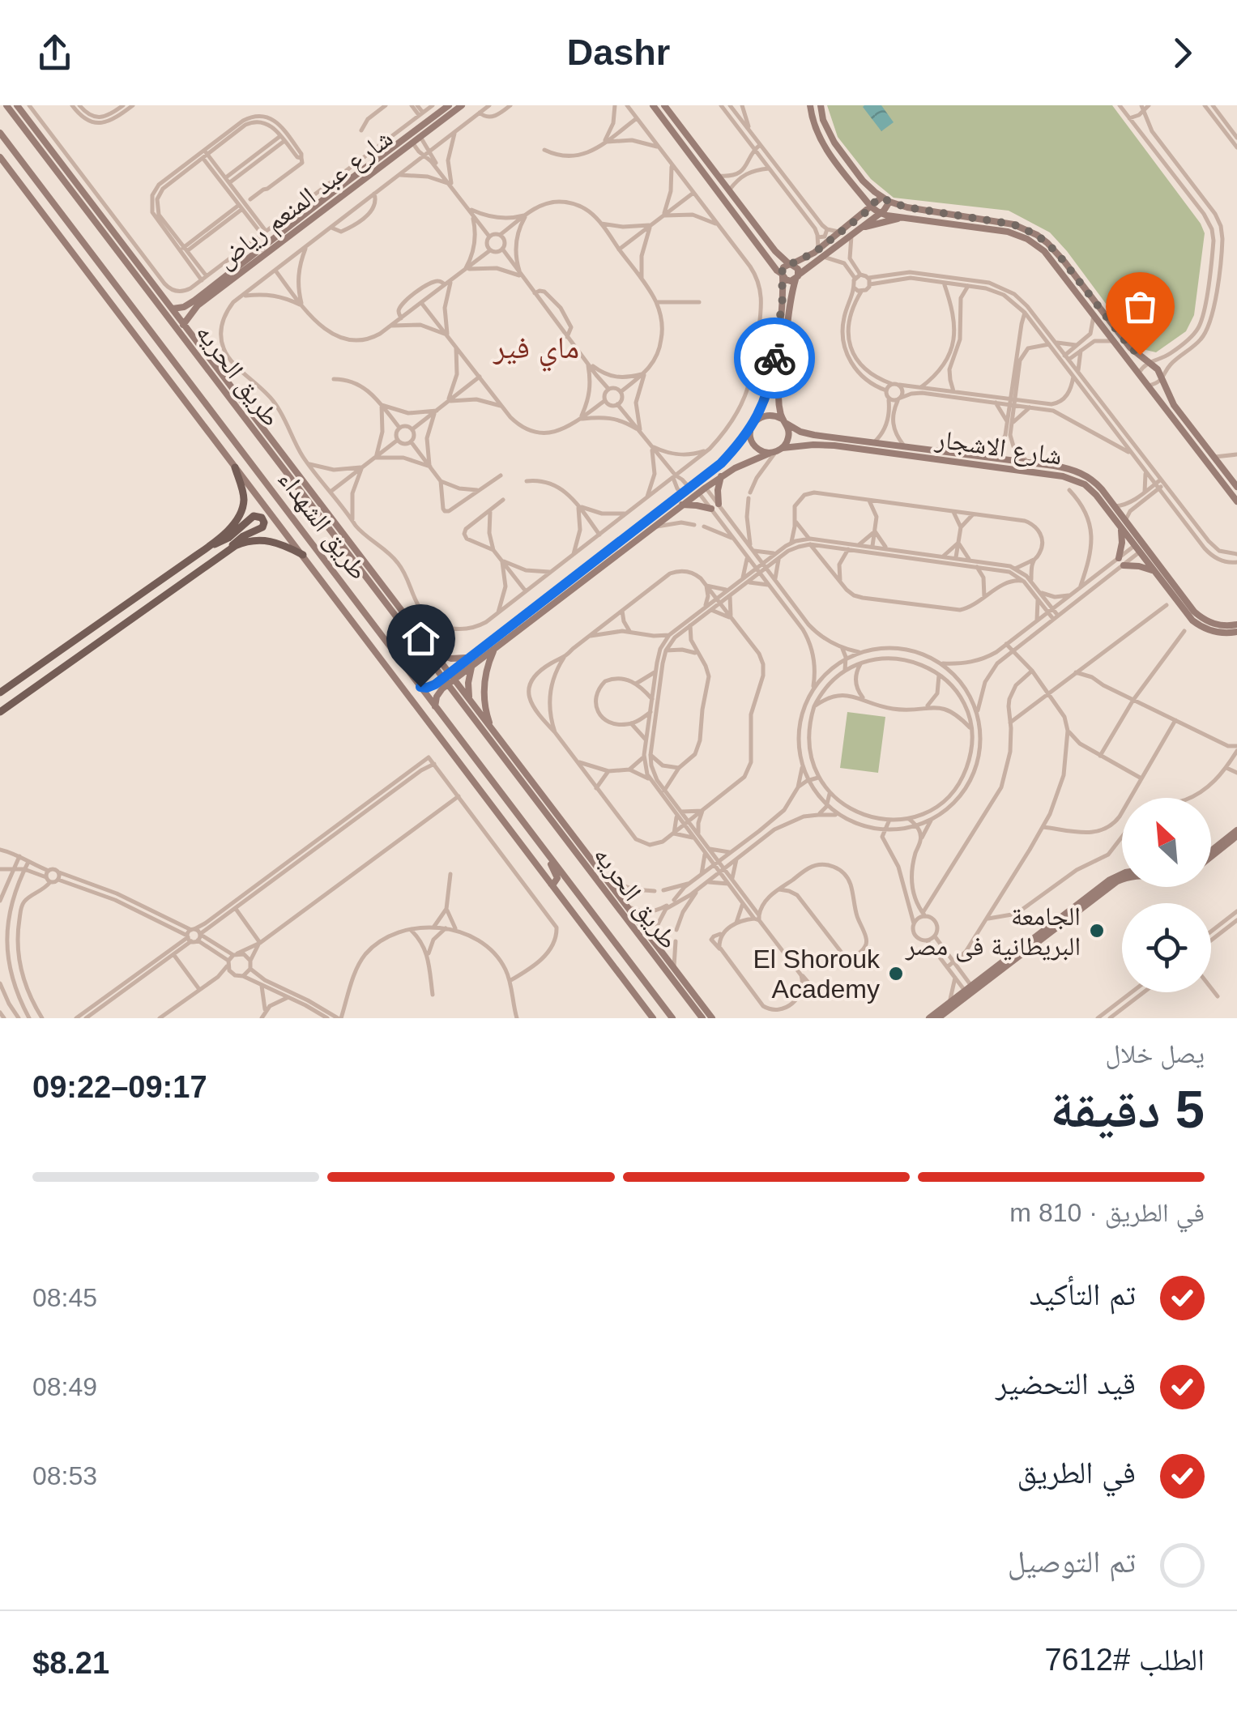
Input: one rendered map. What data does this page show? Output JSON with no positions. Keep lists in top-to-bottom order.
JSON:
{
  "streets": {
    "street": [
      "شارع عبد المنعم رياض",
      "طريق الحريه",
      "شارع الاشجار",
      "طريق الشهداء"
    ]
  },
  "crossings": [
    ["شارع عبد المنعم رياض", "طريق الحريه"]
  ],
  "districts": ["ماي فير"],
  "places": ["الجامعة البريطانية فى مصر", "El Shorouk Academy"],
  "north": "top left",
  "page": {
    "header": "Dashr",
    "heading": ["5 دقيقة", "يصل خلال", "09:17–09:22"],
    "panel": ["الطلب #7612", "$8.21"],
    "bar": "في الطريق · 810 m",
    "list": [
      ["تم التأكيد", "08:45"],
      ["قيد التحضير", "08:49"],
      ["في الطريق", "08:53"],
      "تم التوصيل"
    ]
  }
}
